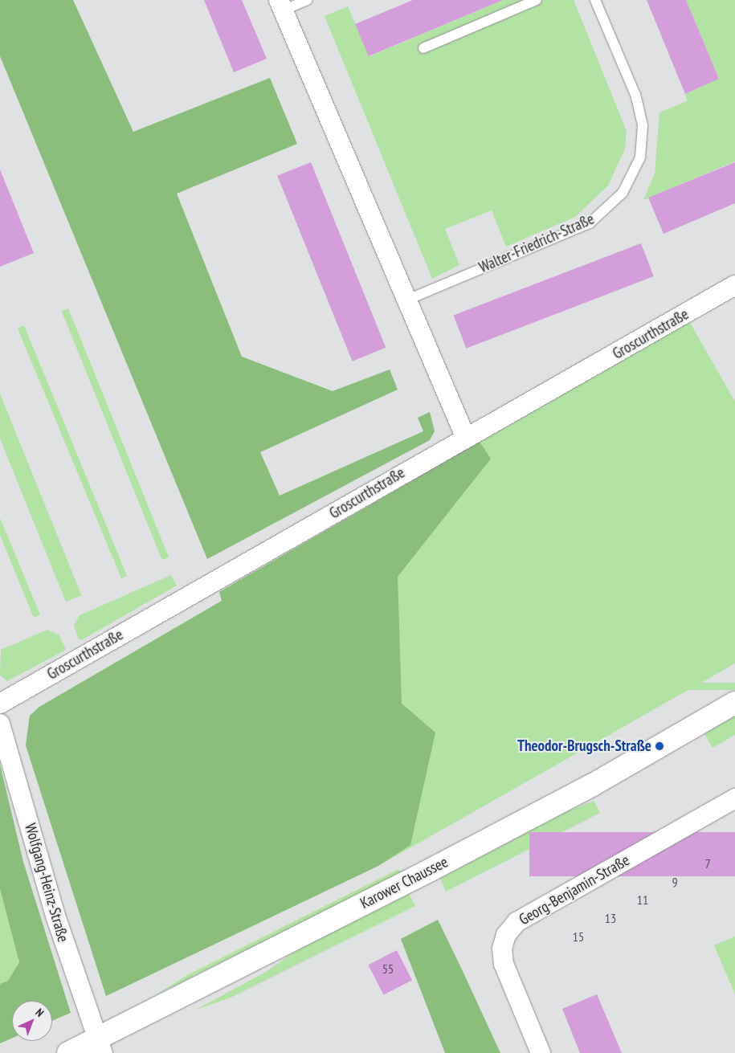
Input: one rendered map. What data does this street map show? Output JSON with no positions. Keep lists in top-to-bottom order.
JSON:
{
  "streets": {
    "main road": ["Karower Chaussee"],
    "street": ["Groscurthstraße", "Wolfgang-Heinz-Straße", "Georg-Benjamin-Straße"],
    "lane": ["Walter-Friedrich-Straße"]
  },
  "crossings": [
    ["Wolfgang-Heinz-Straße", "Karower Chaussee"]
  ],
  "places": ["Theodor-Brugsch-Straße"],
  "house_numbers": [
    "7",
    "9",
    "11",
    "13",
    "15",
    "55"
  ],
  "north": "top right"
}
